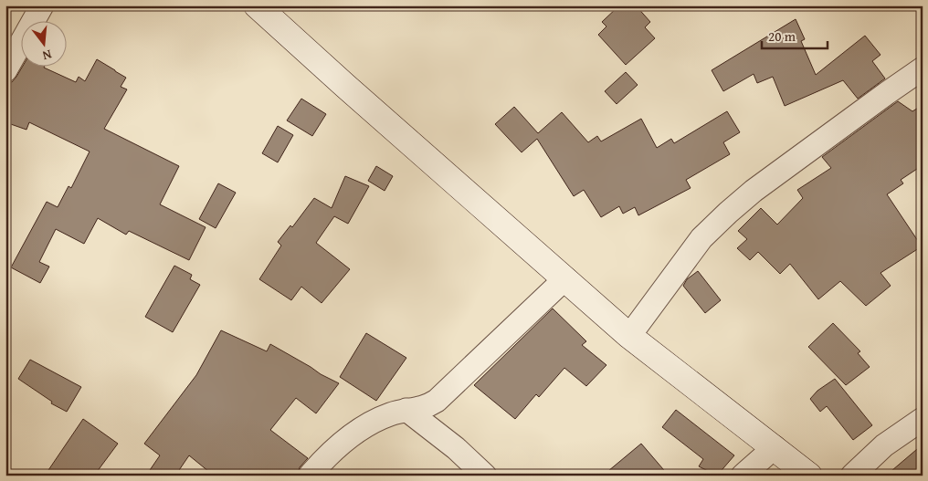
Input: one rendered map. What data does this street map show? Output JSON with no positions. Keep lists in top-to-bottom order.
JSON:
{
  "scale_bar": "20 m",
  "north": "bottom"
}
